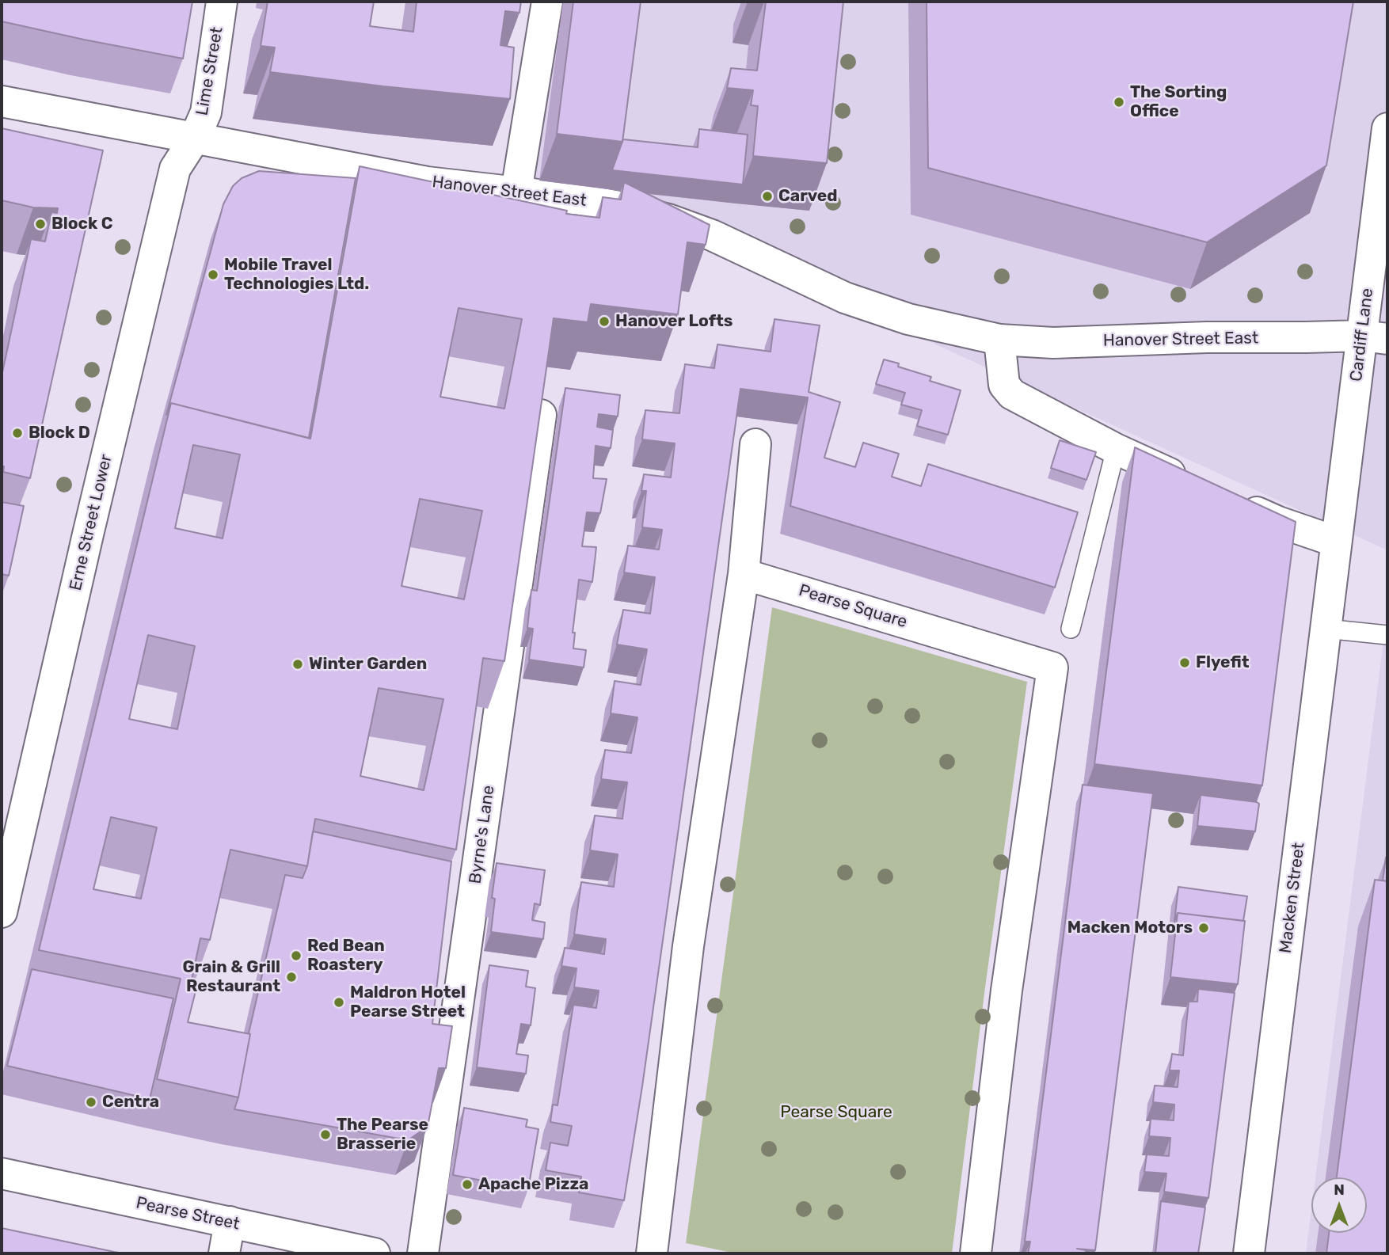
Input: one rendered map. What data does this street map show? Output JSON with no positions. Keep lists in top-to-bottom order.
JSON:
{
  "streets": {
    "street": [
      "Lime Street",
      "Hanover Street East",
      "Cardiff Lane",
      "Erne Street Lower",
      "Pearse Square",
      "Byrne's Lane",
      "Macken Street",
      "Pearse Street"
    ]
  },
  "crossings": [
    ["Lime Street", "Hanover Street East"],
    ["Lime Street", "Erne Street Lower"],
    ["Hanover Street East", "Cardiff Lane"],
    ["Hanover Street East", "Erne Street Lower"],
    ["Cardiff Lane", "Macken Street"]
  ],
  "parks": ["Pearse Square"],
  "places": [
    "The Sorting Office",
    "Carved",
    "Block C",
    "Mobile Travel Technologies Ltd.",
    "Hanover Lofts",
    "Block D",
    "Flyefit",
    "Winter Garden",
    "Macken Motors",
    "Red Bean Roastery",
    "Grain & Grill Restaurant",
    "Maldron Hotel Pearse Street",
    "Centra",
    "The Pearse Brasserie",
    "Apache Pizza"
  ],
  "north": "top"
}
